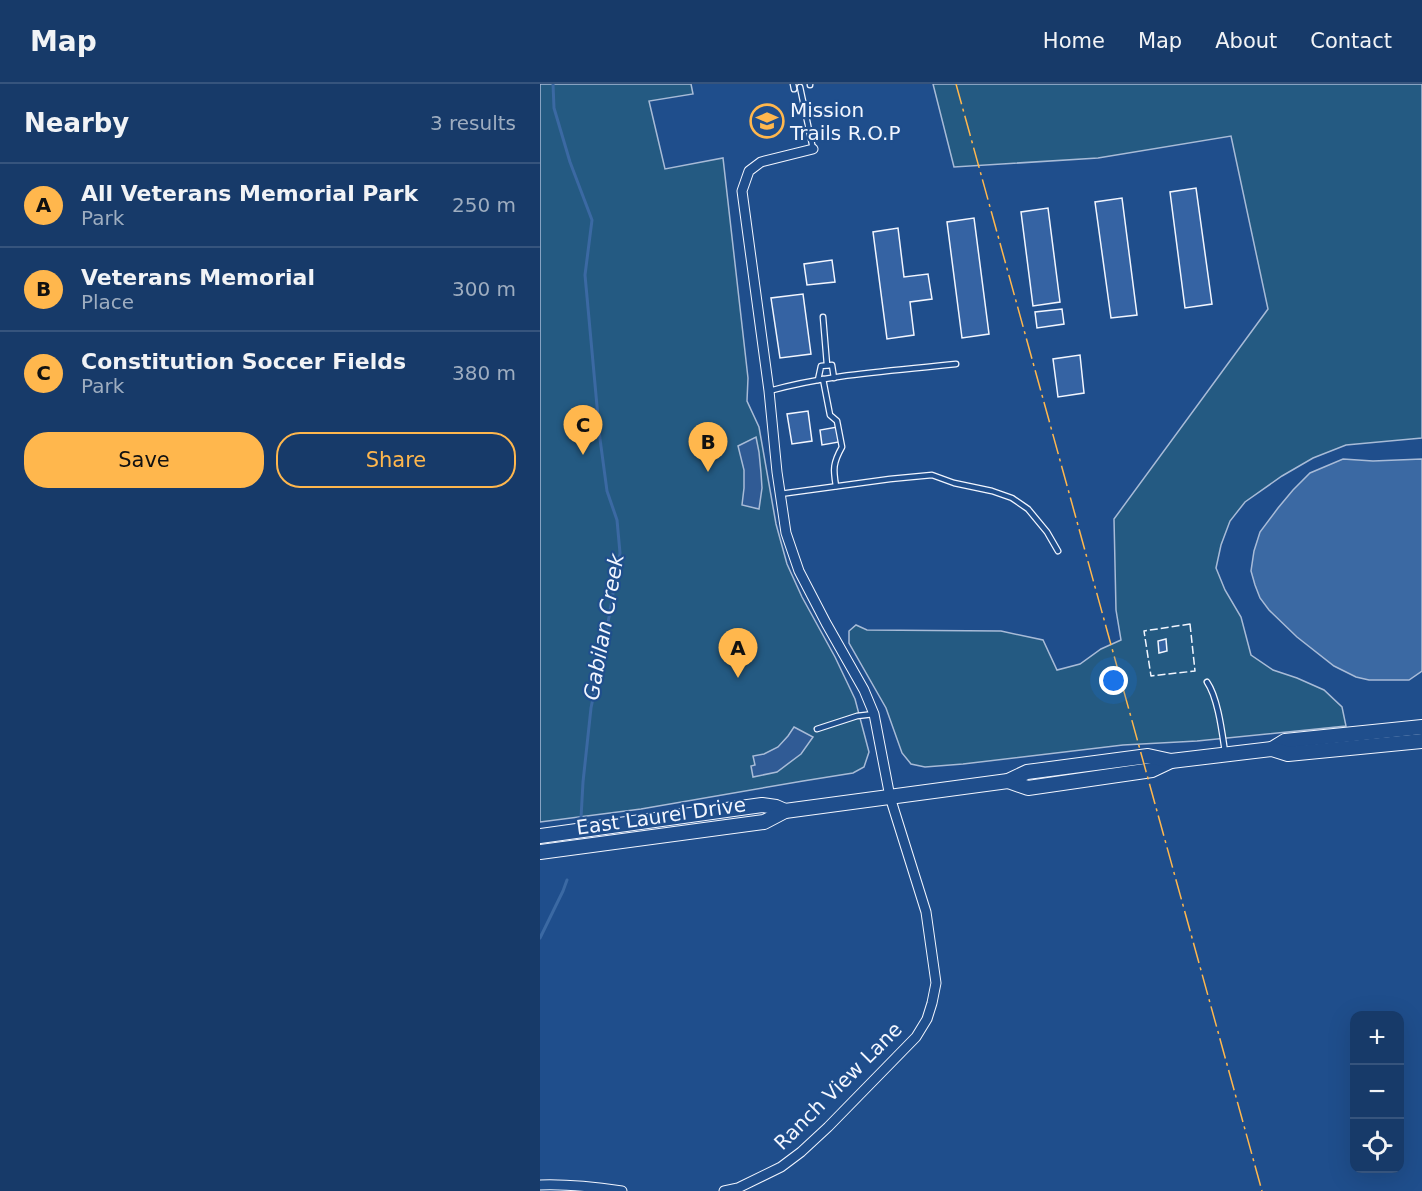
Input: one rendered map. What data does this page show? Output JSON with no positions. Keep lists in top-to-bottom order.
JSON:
{
  "streets": {
    "main road": ["East Laurel Drive"],
    "street": ["Ranch View Lane"]
  },
  "crossings": [
    ["East Laurel Drive", "Ranch View Lane"]
  ],
  "water": ["Gabilan Creek"],
  "places": {
    "school or university": ["Mission Trails R.O.P"]
  },
  "page": {
    "header": "Map",
    "nav": [
      "Home",
      "Map",
      "About",
      "Contact"
    ],
    "heading": ["Nearby", "3 results"],
    "list": [
      {
        "mark": "A",
        "name": "All Veterans Memorial Park",
        "note": "Park",
        "value": "250 m"
      },
      {
        "mark": "B",
        "name": "Veterans Memorial",
        "note": "Place",
        "value": "300 m"
      },
      {
        "mark": "C",
        "name": "Constitution Soccer Fields",
        "note": "Park",
        "value": "380 m"
      }
    ],
    "pins": ["C", "B", "A"],
    "buttons": ["Save", "Share"],
    "map_buttons": ["+", "−"]
  }
}
